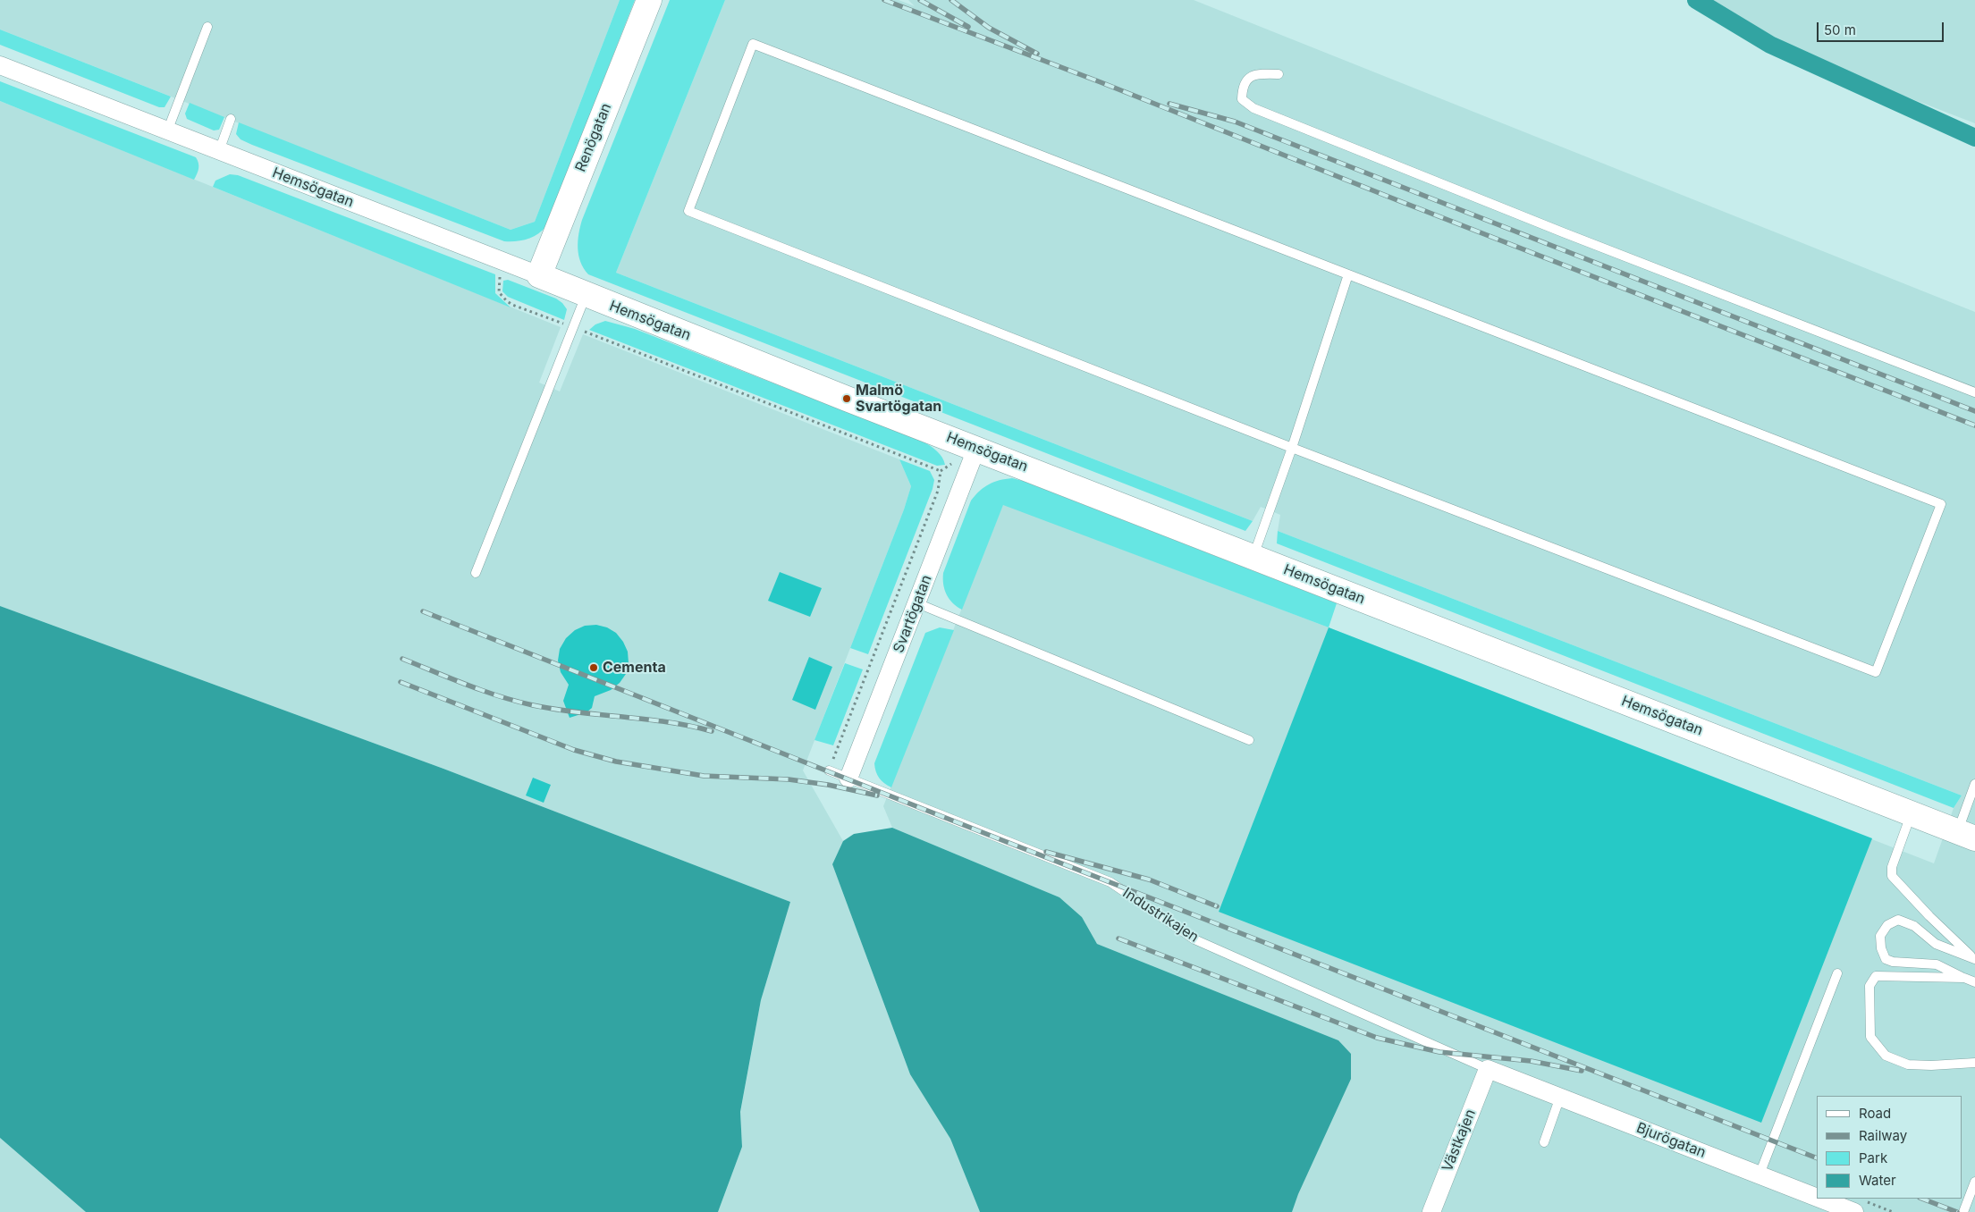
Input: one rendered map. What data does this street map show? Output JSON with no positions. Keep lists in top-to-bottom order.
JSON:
{
  "streets": {
    "street": [
      "Renögatan",
      "Hemsögatan",
      "Svartögatan",
      "Västkajen",
      "Bjurögatan"
    ],
    "lane": ["Industrikajen"]
  },
  "crossings": [
    ["Renögatan", "Hemsögatan"],
    ["Hemsögatan", "Svartögatan"],
    ["Svartögatan", "Industrikajen"],
    ["Industrikajen", "Västkajen"],
    ["Industrikajen", "Bjurögatan"],
    ["Västkajen", "Bjurögatan"]
  ],
  "places": ["Malmö Svartögatan", "Cementa"],
  "legend": [
    "Road",
    "Railway",
    "Park",
    "Water"
  ],
  "scale_bar": "50 m"
}
